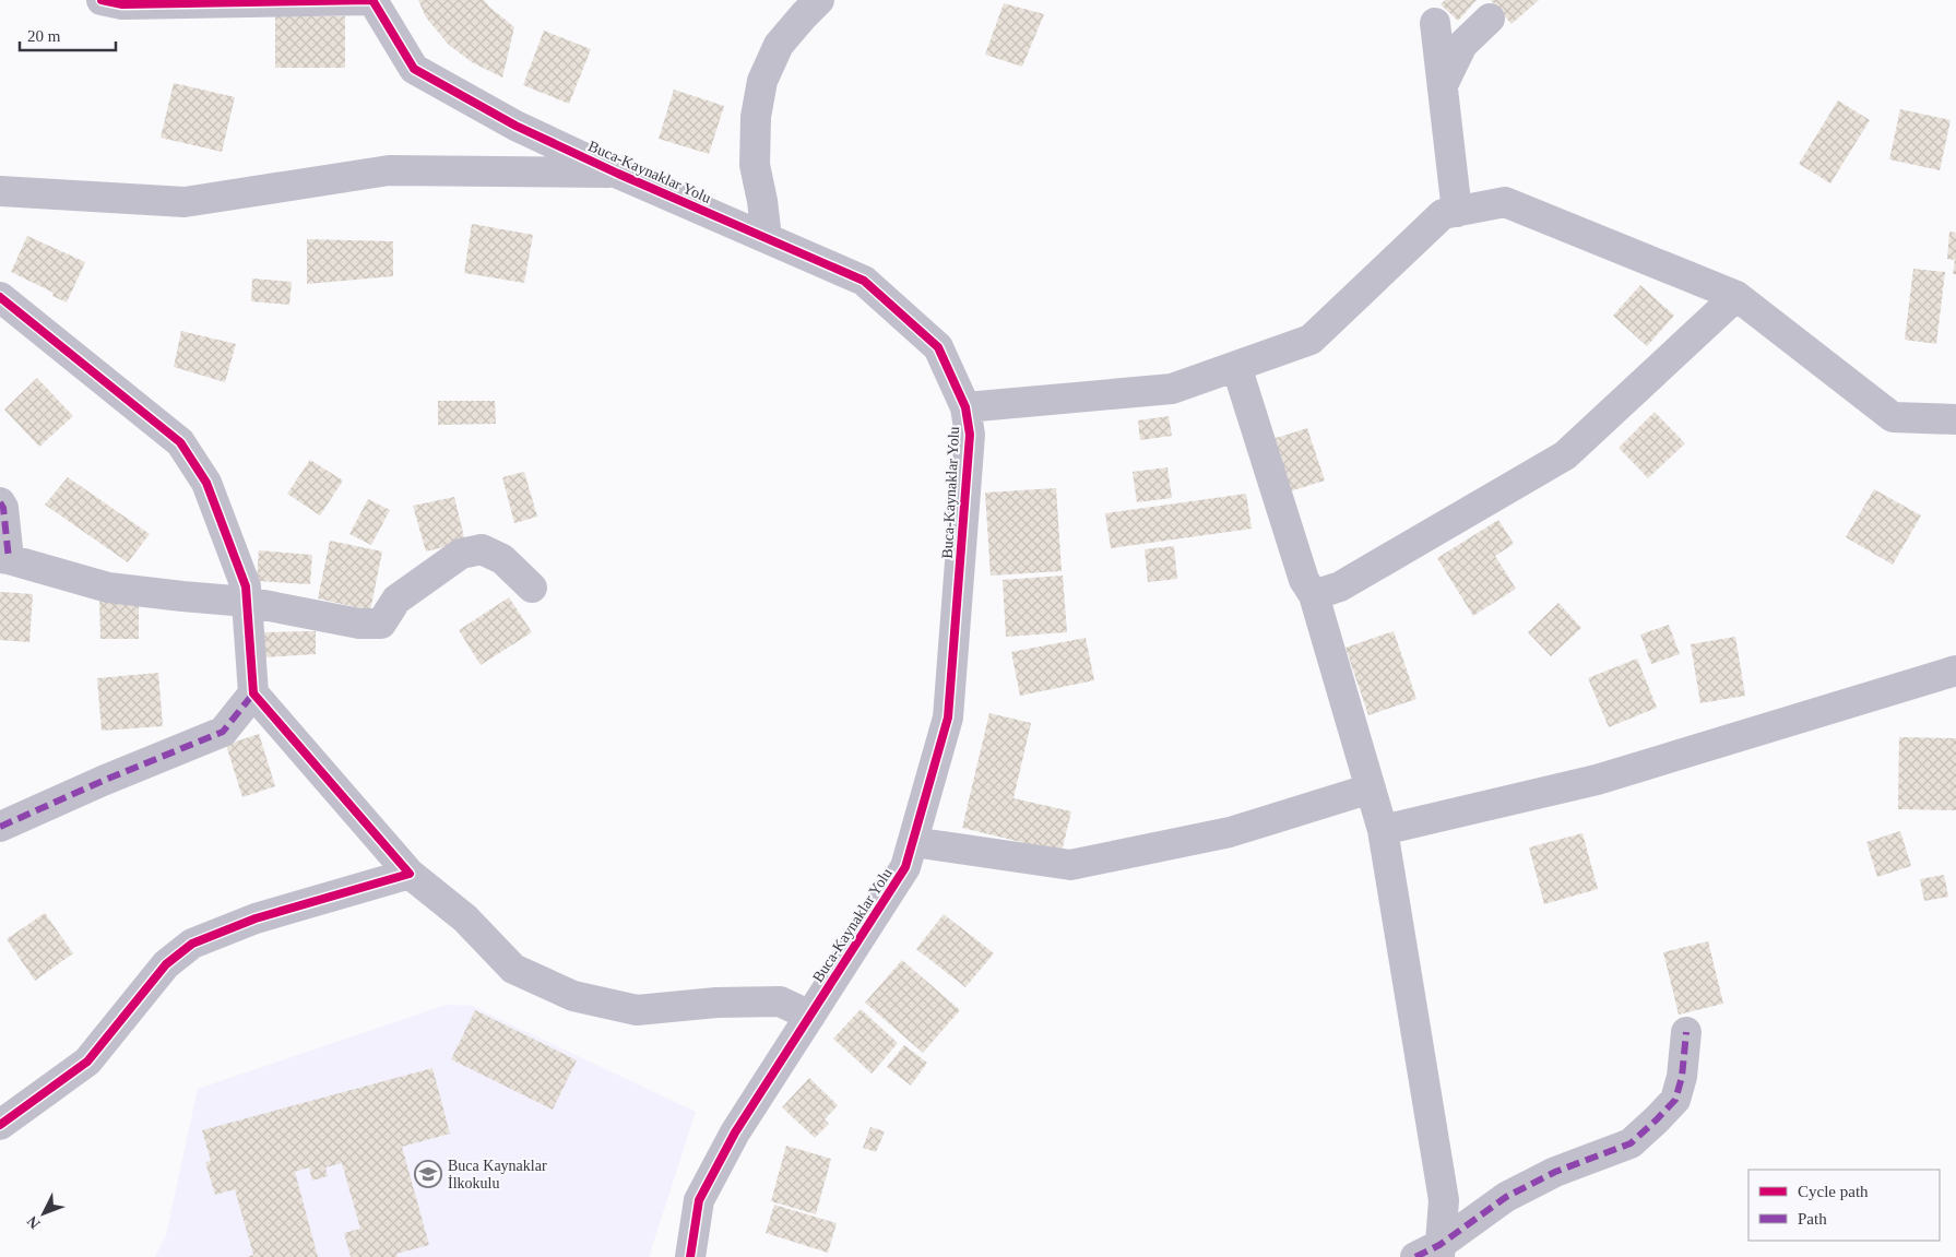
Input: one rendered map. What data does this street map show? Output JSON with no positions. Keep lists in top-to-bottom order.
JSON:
{
  "streets": {
    "street": ["Buca-Kaynaklar Yolu"]
  },
  "places": {
    "school or university": ["Buca Kaynaklar İlkokulu"]
  },
  "legend": ["Cycle path", "Path"],
  "scale_bar": "20 m",
  "north": "bottom left"
}
